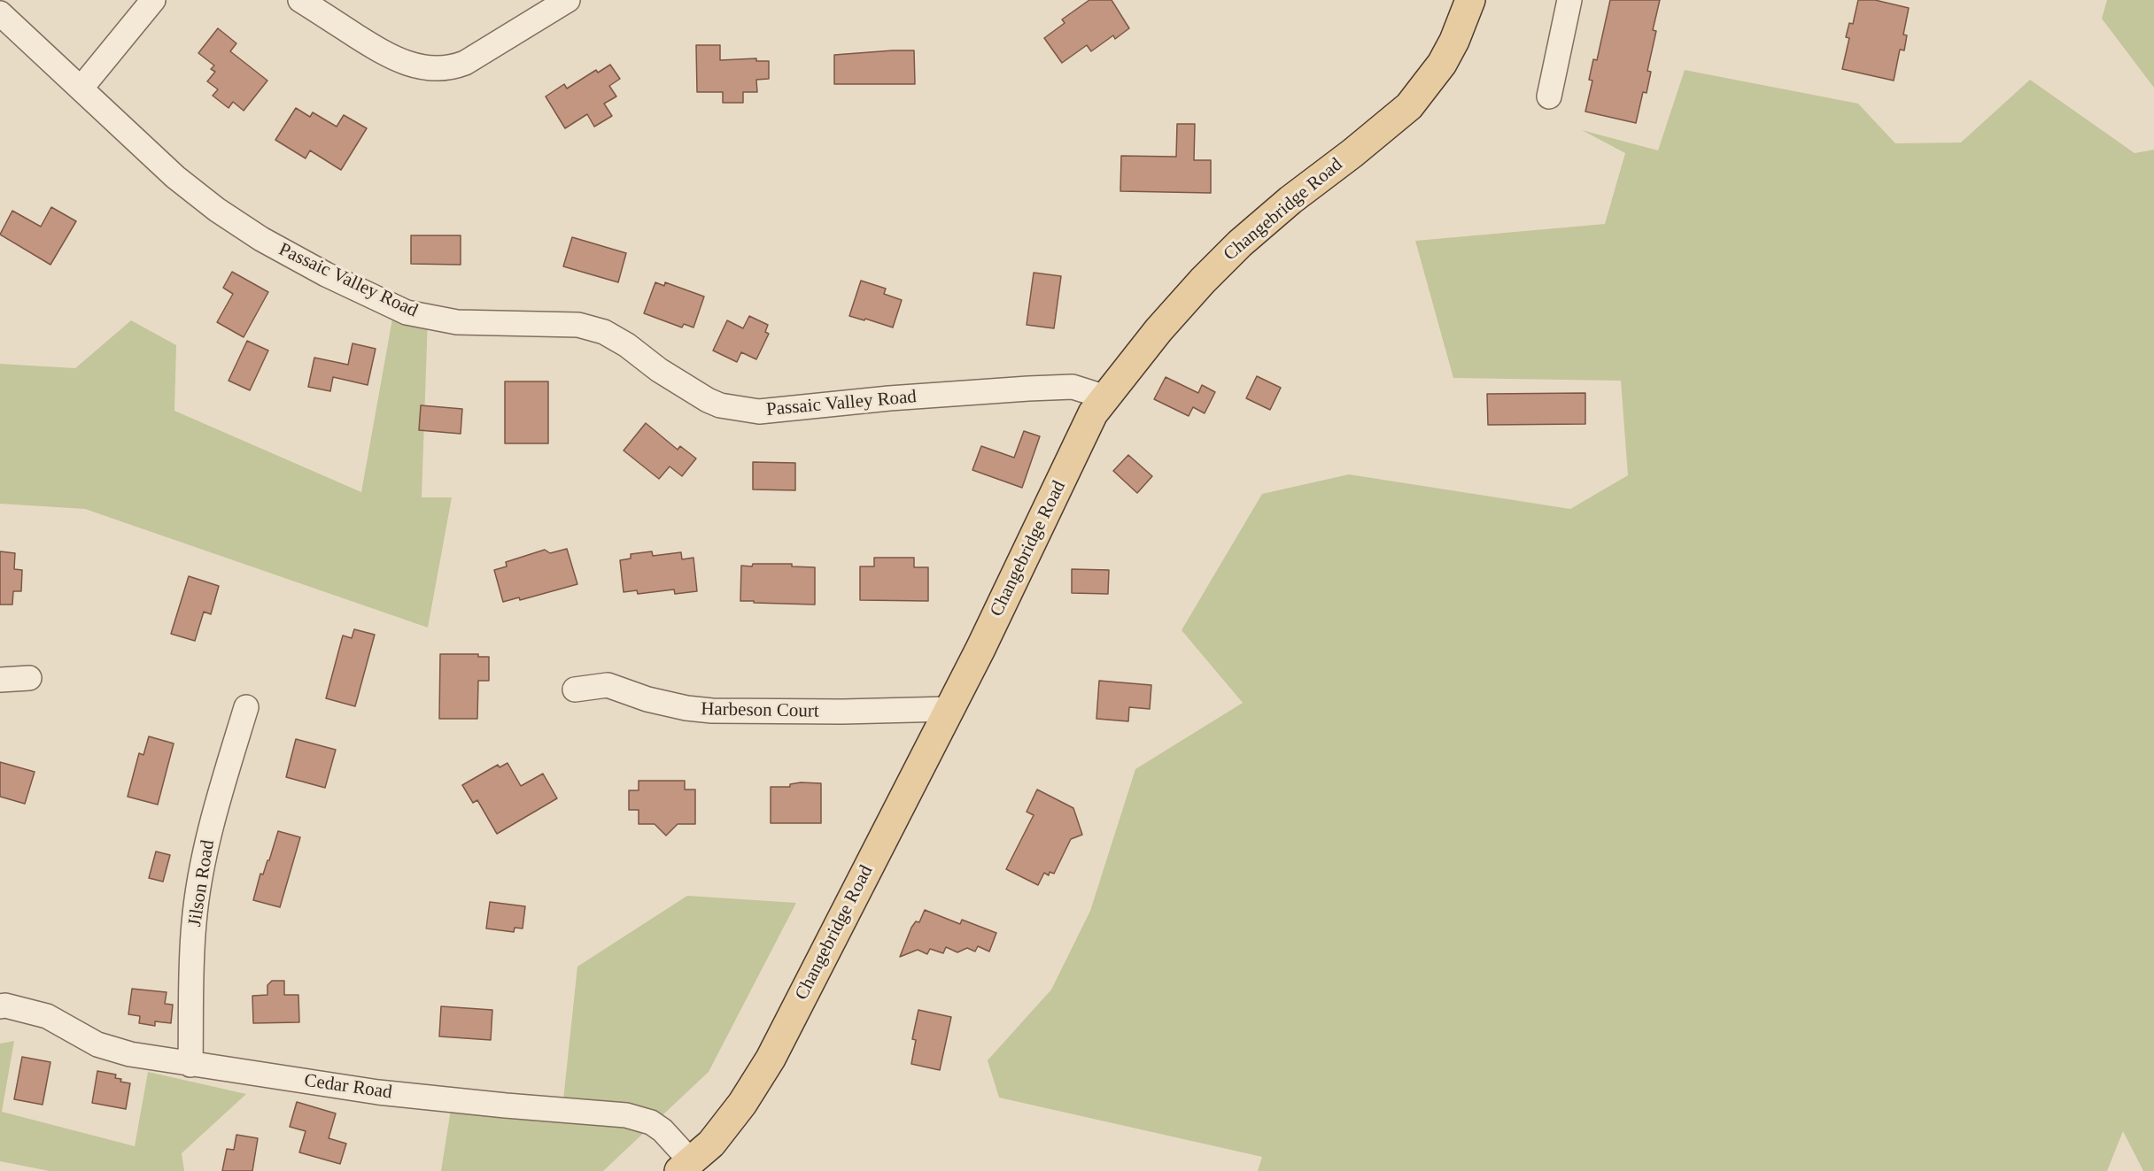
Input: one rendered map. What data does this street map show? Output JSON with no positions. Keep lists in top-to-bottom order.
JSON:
{
  "streets": {
    "main road": ["Changebridge Road"],
    "street": [
      "Passaic Valley Road",
      "Harbeson Court",
      "Jilson Road",
      "Cedar Road"
    ]
  },
  "crossings": [
    ["Changebridge Road", "Passaic Valley Road"],
    ["Changebridge Road", "Harbeson Court"],
    ["Changebridge Road", "Cedar Road"],
    ["Jilson Road", "Cedar Road"]
  ]
}
